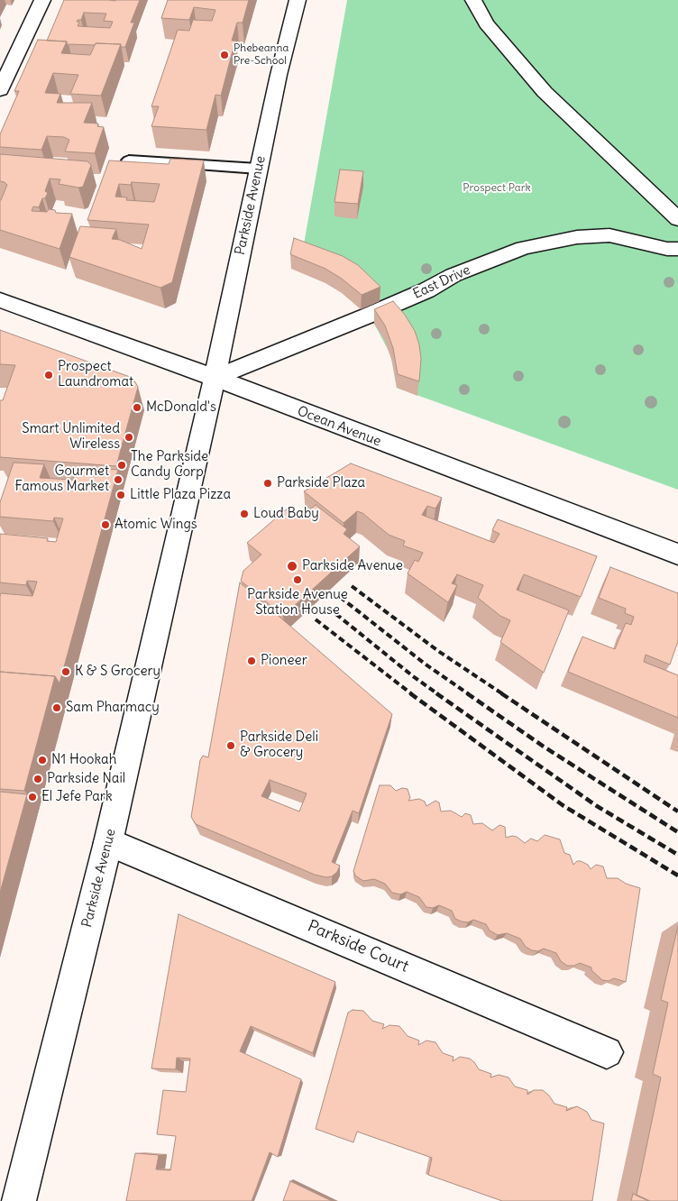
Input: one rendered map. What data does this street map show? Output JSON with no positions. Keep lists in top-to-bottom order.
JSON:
{
  "streets": {
    "main road": [
      "Parkside Avenue",
      "East Drive",
      "Ocean Avenue",
      "Parkside Court"
    ]
  },
  "crossings": [
    ["Parkside Avenue", "East Drive"],
    ["Parkside Avenue", "Ocean Avenue"],
    ["Parkside Avenue", "Parkside Court"],
    ["East Drive", "Ocean Avenue"]
  ],
  "parks": ["Prospect Park"],
  "places": [
    "Phebeanna Pre-School",
    "Prospect Laundromat",
    "McDonald's",
    "Smart Unlimited Wireless",
    "The Parkside Candy Corp",
    "Gourmet Famous Market",
    "Parkside Plaza",
    "Little Plaza Pizza",
    "Loud Baby",
    "Atomic Wings",
    "Parkside Avenue",
    "Parkside Avenue Station House",
    "Pioneer",
    "K & S Grocery",
    "Sam Pharmacy",
    "Parkside Deli & Grocery",
    "N1 Hookah",
    "Parkside Nail",
    "El Jefe Park"
  ]
}
